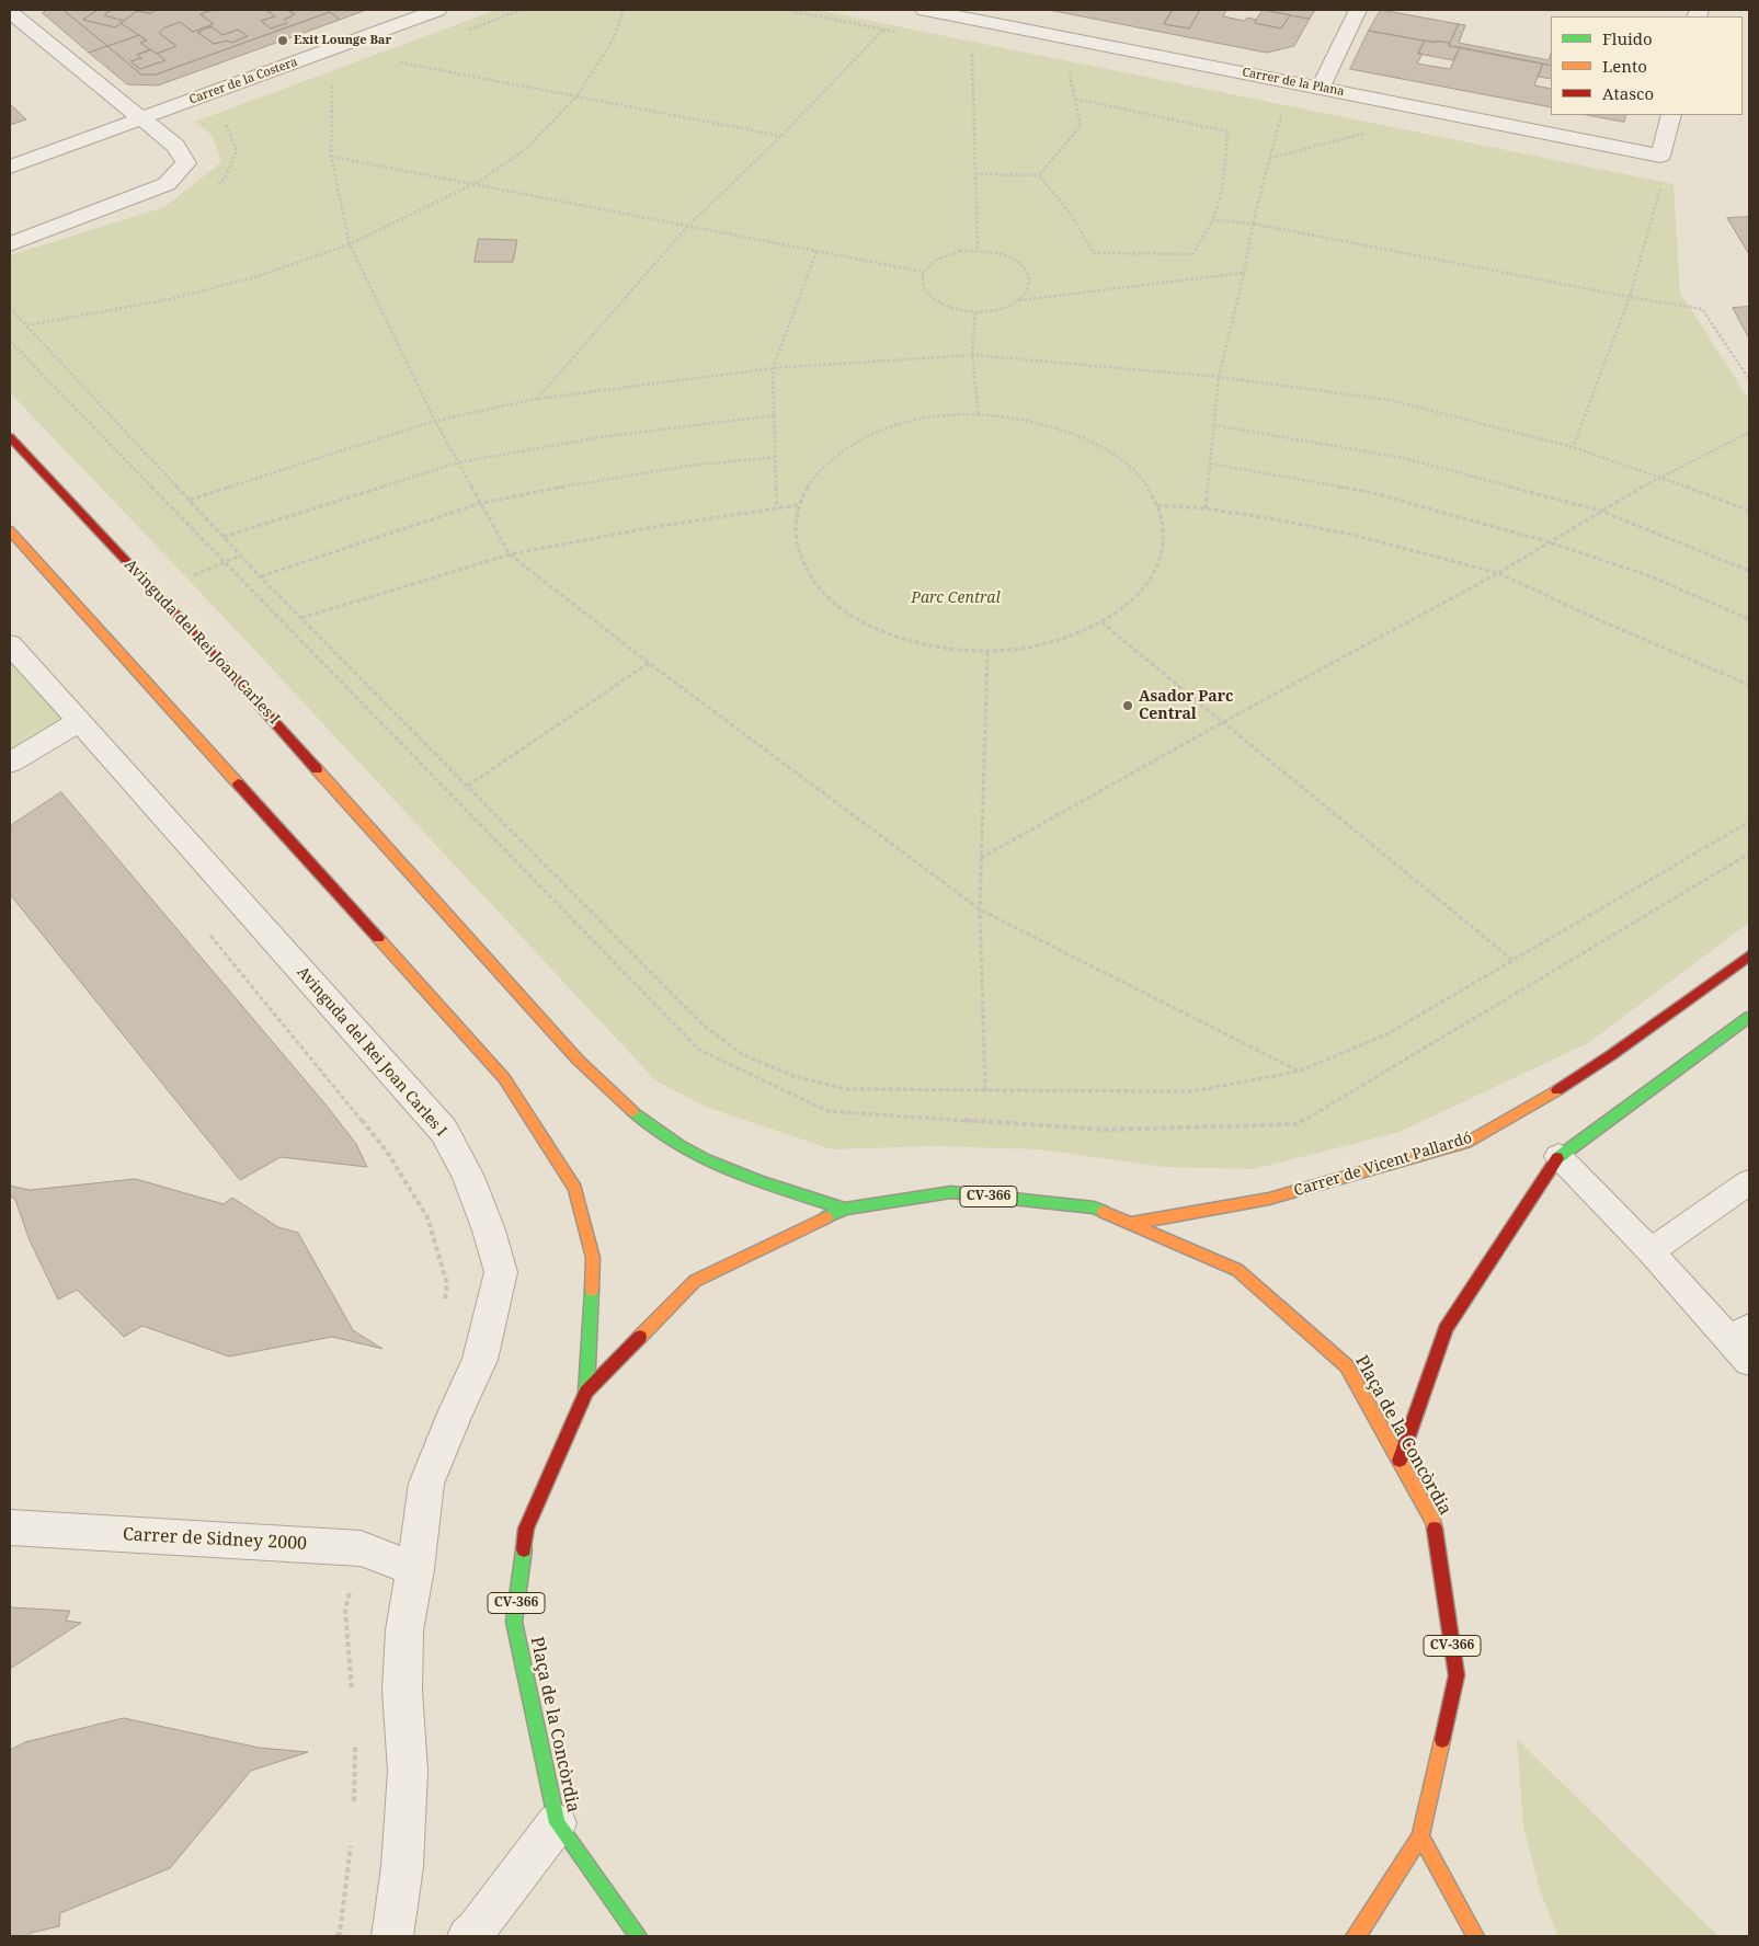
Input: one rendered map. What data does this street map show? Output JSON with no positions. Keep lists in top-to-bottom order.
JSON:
{
  "streets": {
    "street": [
      "Carrer de la Costera",
      "Carrer de la Plana",
      "Avinguda del Rei Joan Carles I",
      "Carrer de Vicent Pallardó",
      "CV-366",
      "Plaça de la Concòrdia",
      "Carrer de Sidney 2000"
    ]
  },
  "crossings": [
    ["Avinguda del Rei Joan Carles I", "Plaça de la Concòrdia"],
    ["Avinguda del Rei Joan Carles I", "Carrer de Sidney 2000"],
    ["Carrer de Vicent Pallardó", "Plaça de la Concòrdia"]
  ],
  "parks": ["Parc Central"],
  "places": ["Exit Lounge Bar", "Asador Parc Central"],
  "legend": ["Fluido", "Lento", "Atasco"]
}
